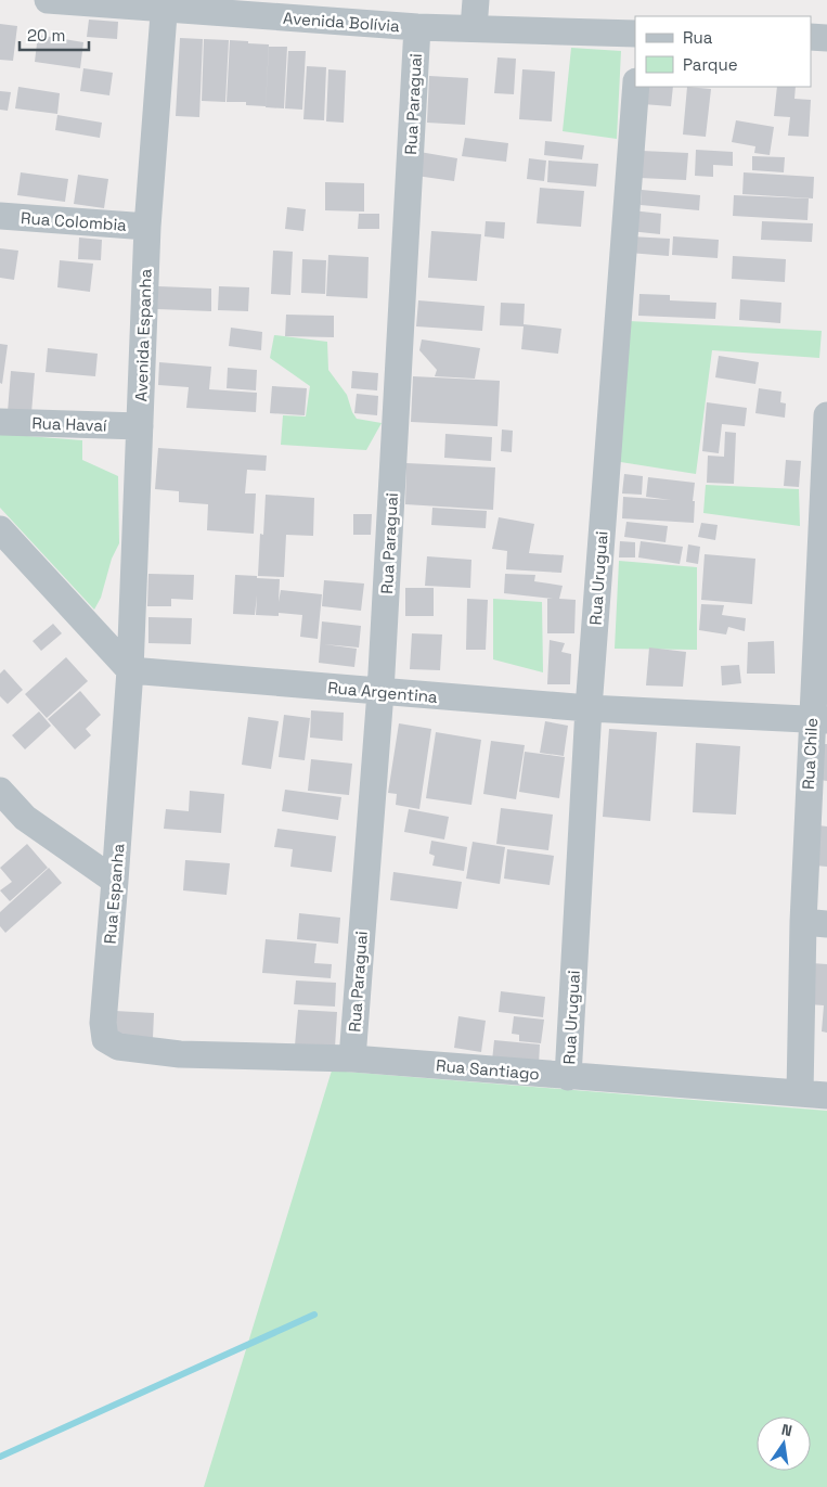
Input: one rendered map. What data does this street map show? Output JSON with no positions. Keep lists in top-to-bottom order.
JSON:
{
  "streets": {
    "street": [
      "Avenida Bolívia",
      "Rua Paraguai",
      "Rua Colombia",
      "Avenida Espanha",
      "Rua Havaí",
      "Rua Uruguai",
      "Rua Argentina",
      "Rua Chile",
      "Rua Espanha",
      "Rua Santiago"
    ]
  },
  "crossings": [
    ["Avenida Bolívia", "Rua Paraguai"],
    ["Avenida Bolívia", "Avenida Espanha"],
    ["Rua Paraguai", "Rua Argentina"],
    ["Rua Paraguai", "Rua Santiago"],
    ["Rua Colombia", "Avenida Espanha"],
    ["Avenida Espanha", "Rua Havaí"],
    ["Avenida Espanha", "Rua Argentina"],
    ["Avenida Espanha", "Rua Espanha"],
    ["Rua Uruguai", "Rua Argentina"],
    ["Rua Uruguai", "Rua Santiago"],
    ["Rua Argentina", "Rua Chile"],
    ["Rua Argentina", "Rua Espanha"],
    ["Rua Chile", "Rua Santiago"],
    ["Rua Espanha", "Rua Santiago"]
  ],
  "legend": ["Rua", "Parque"],
  "scale_bar": "20 m",
  "north": "top"
}
